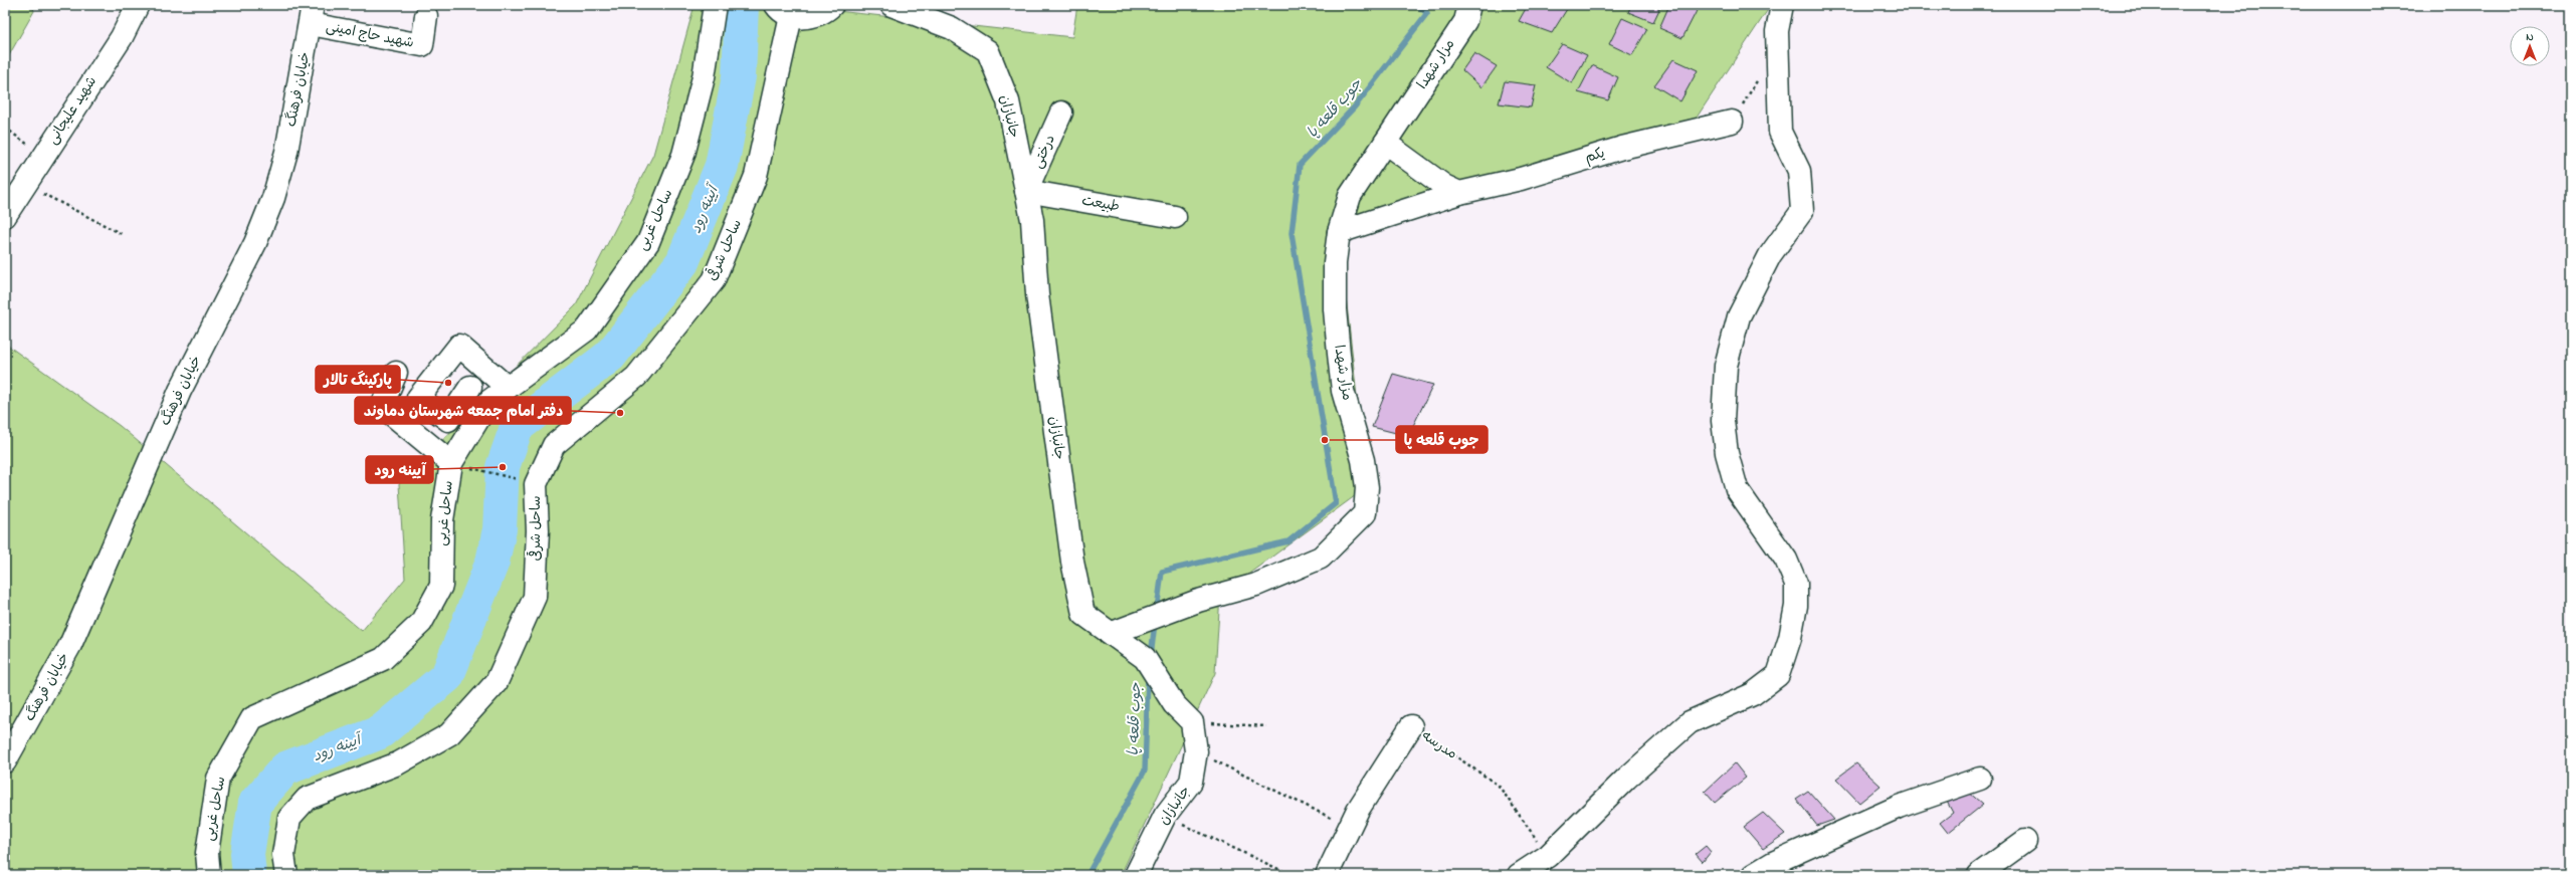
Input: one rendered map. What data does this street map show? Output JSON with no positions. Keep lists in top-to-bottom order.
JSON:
{
  "streets": {
    "street": [
      "شهید حاج امینی",
      "مزار شهدا",
      "خیابان فرهنگ",
      "شهید علیجانی",
      "جانبازان",
      "درختی",
      "یکم",
      "طبیعت",
      "ساحل غربی",
      "ساحل شرقی",
      "مدرسه"
    ]
  },
  "crossings": [
    ["شهید حاج امینی", "خیابان فرهنگ"],
    ["مزار شهدا", "جانبازان"],
    ["مزار شهدا", "یکم"],
    ["جانبازان", "درختی"],
    ["جانبازان", "طبیعت"],
    ["درختی", "طبیعت"]
  ],
  "water": ["جوب قلعه پا", "آیینه رود"],
  "places": [
    "پارکینگ تالار",
    "دفتر امام جمعه شهرستان دماوند",
    "جوب قلعه پا",
    "آیینه رود"
  ],
  "north": "top"
}
